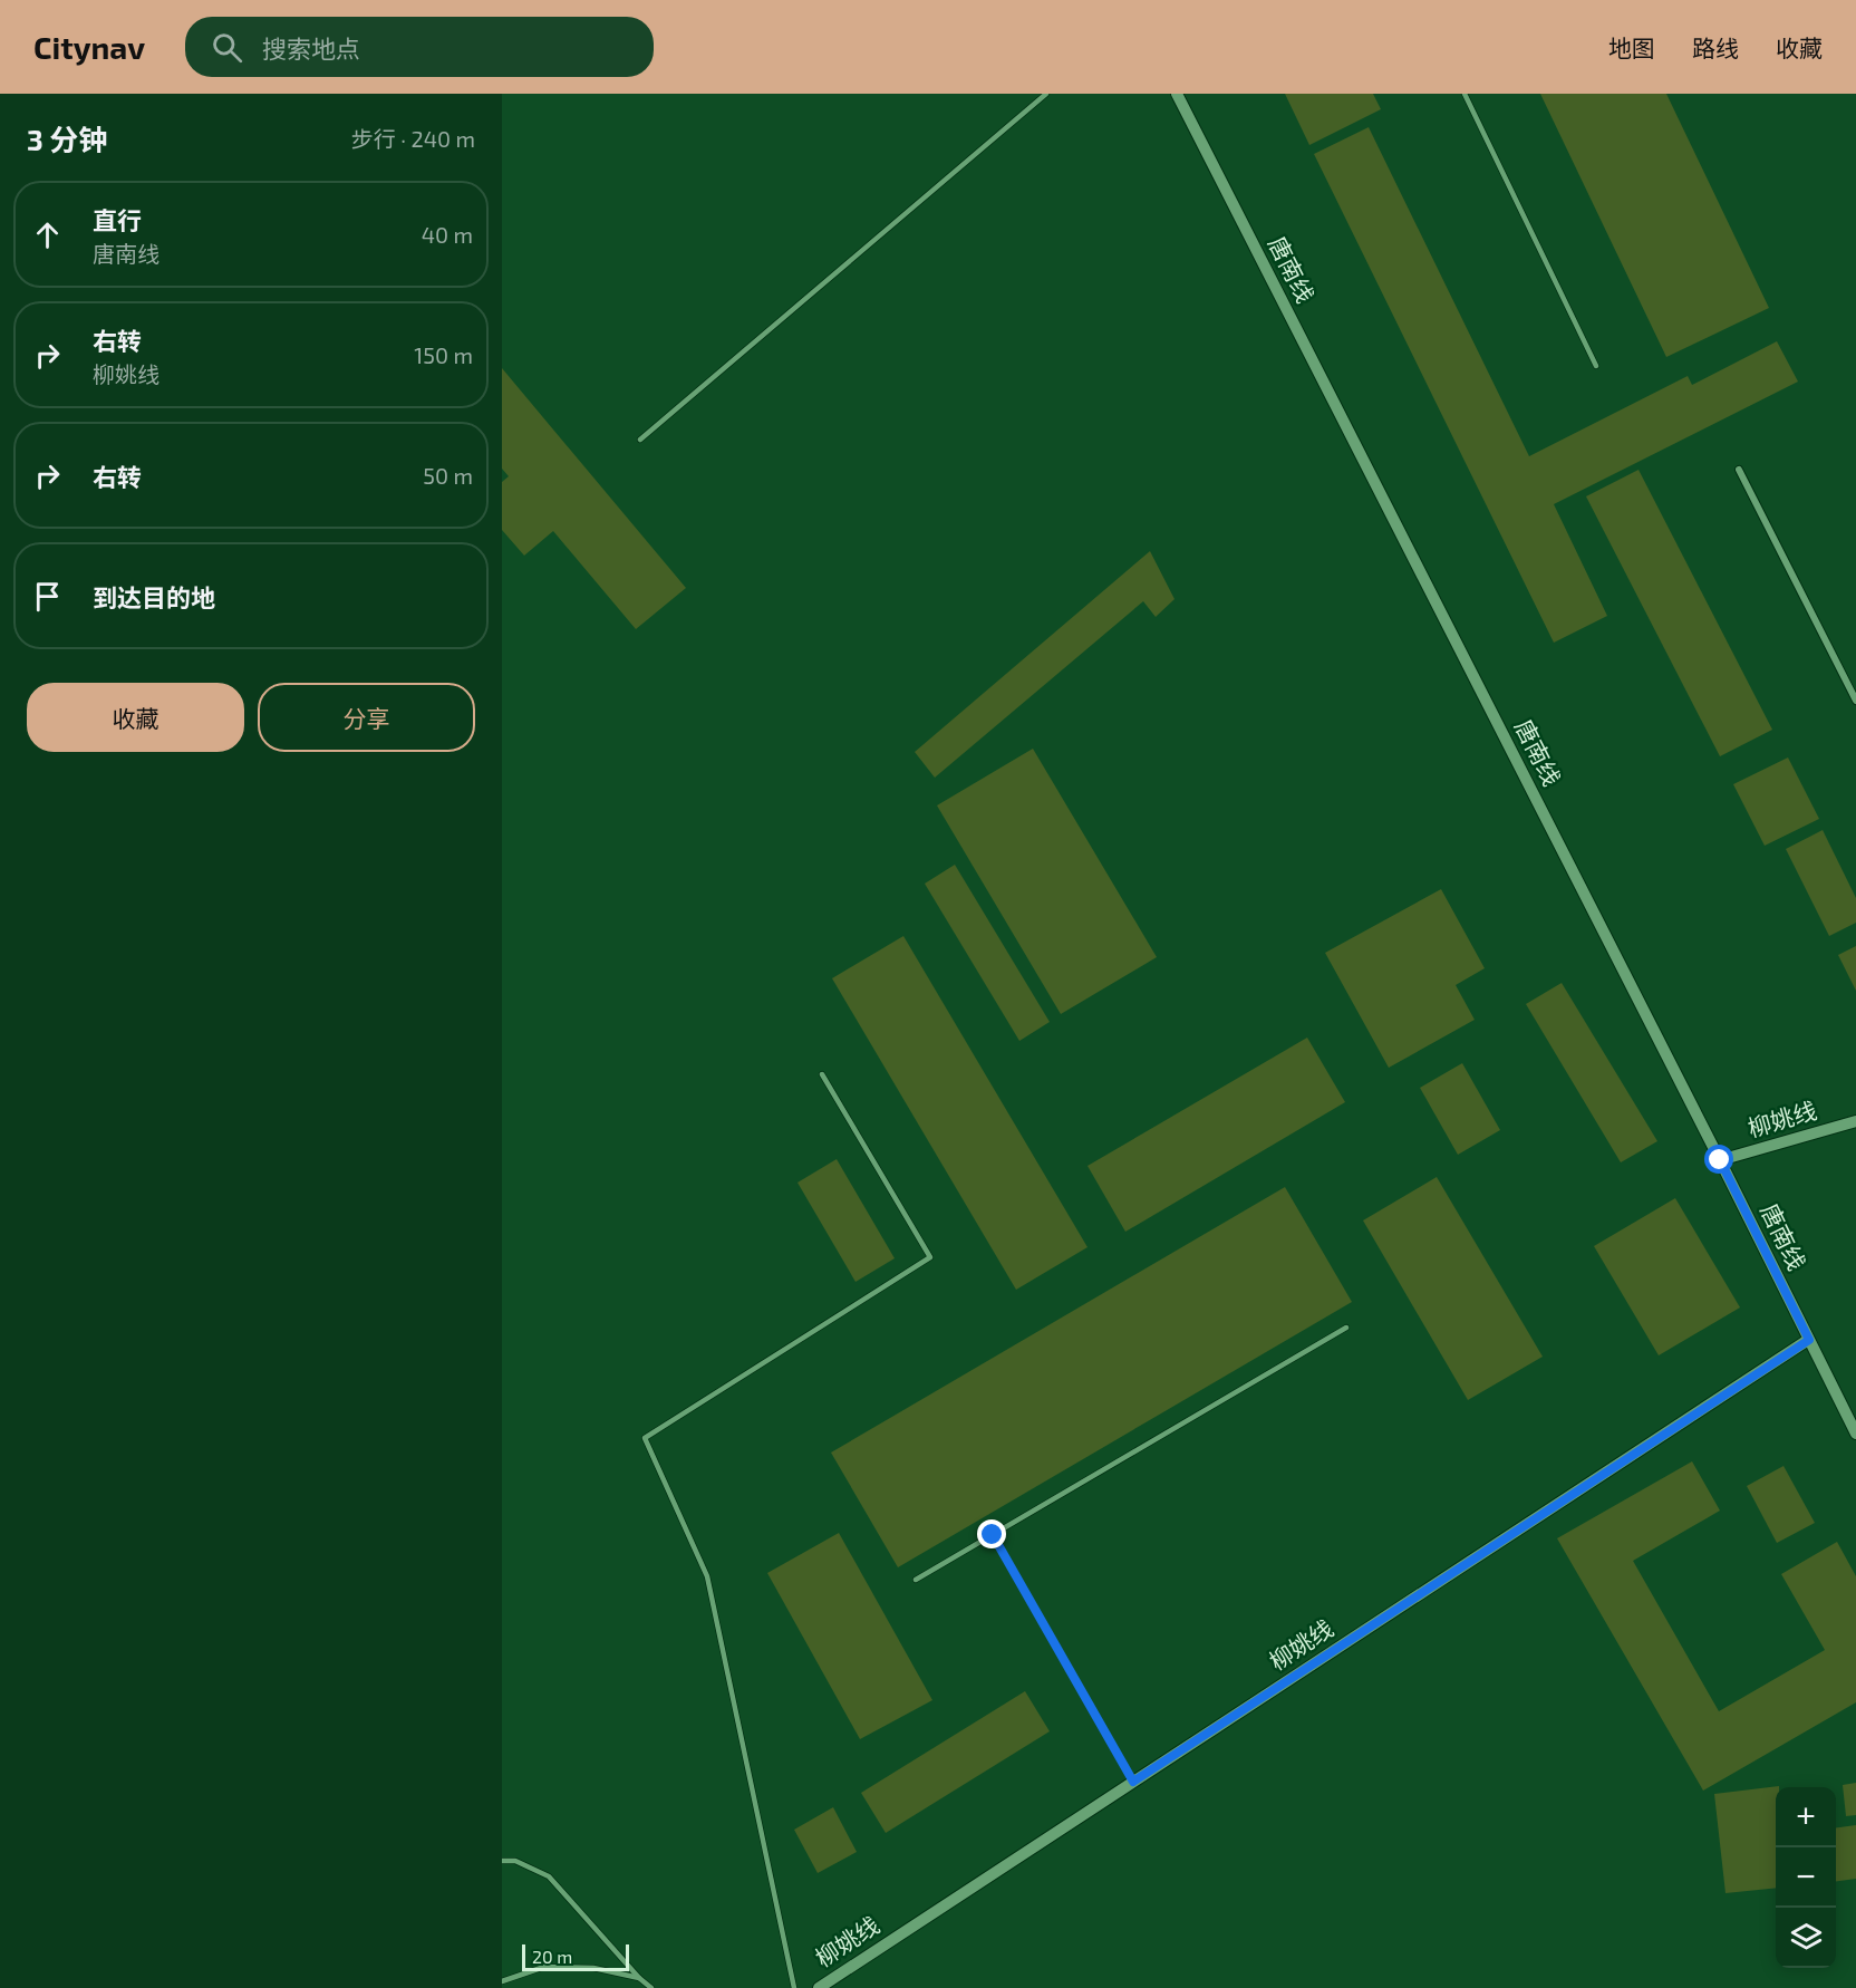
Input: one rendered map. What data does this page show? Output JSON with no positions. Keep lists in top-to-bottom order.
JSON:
{
  "streets": {
    "street": ["唐南线", "柳姚线"]
  },
  "crossings": [
    ["唐南线", "柳姚线"]
  ],
  "scale_bar": "20 m",
  "page": {
    "header": "Citynav",
    "search": "搜索地点",
    "nav": ["地图", "路线", "收藏"],
    "heading": ["3 分钟", "步行 · 240 m"],
    "list": [
      ["直行", "唐南线", "40 m"],
      ["右转", "柳姚线", "150 m"],
      ["右转", "50 m"],
      "到达目的地"
    ],
    "buttons": ["收藏", "分享"],
    "map_buttons": ["+", "−"],
    "scale": "20 m"
  }
}
